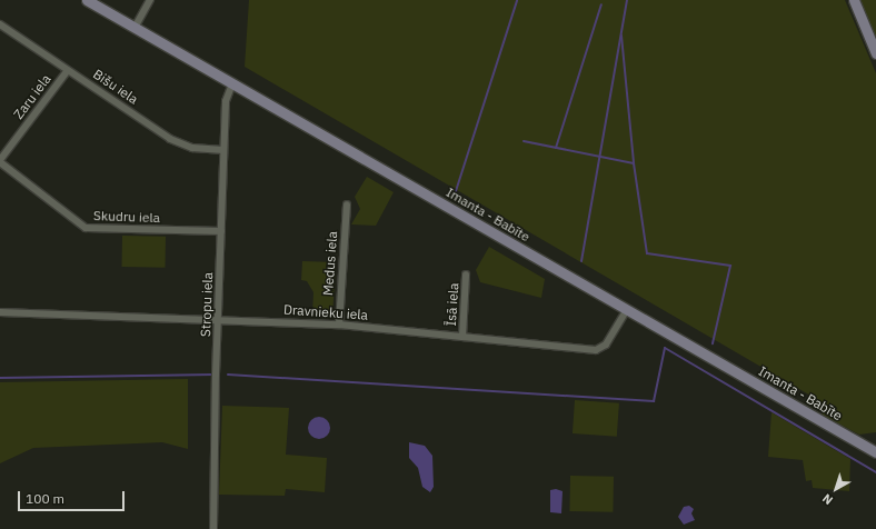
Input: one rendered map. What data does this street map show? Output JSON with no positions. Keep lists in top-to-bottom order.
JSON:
{
  "streets": {
    "main road": ["Imanta - Babīte"],
    "street": [
      "Bišu iela",
      "Zaru iela",
      "Skudru iela",
      "Medus iela",
      "Stropu iela",
      "Īsā iela",
      "Dravnieku iela"
    ]
  },
  "crossings": [
    ["Bišu iela", "Zaru iela"],
    ["Bišu iela", "Stropu iela"],
    ["Zaru iela", "Skudru iela"],
    ["Imanta - Babīte", "Stropu iela"],
    ["Imanta - Babīte", "Dravnieku iela"],
    ["Skudru iela", "Stropu iela"],
    ["Medus iela", "Dravnieku iela"],
    ["Stropu iela", "Dravnieku iela"],
    ["Īsā iela", "Dravnieku iela"]
  ],
  "scale_bar": "100 m",
  "north": "bottom left"
}
